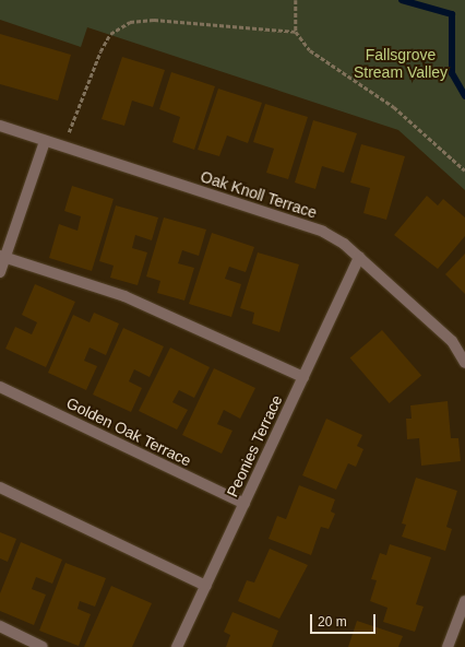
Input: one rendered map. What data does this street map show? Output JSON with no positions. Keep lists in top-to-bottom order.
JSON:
{
  "streets": {
    "street": ["Oak Knoll Terrace", "Golden Oak Terrace", "Peonies Terrace"]
  },
  "crossings": [
    ["Oak Knoll Terrace", "Peonies Terrace"],
    ["Golden Oak Terrace", "Peonies Terrace"]
  ],
  "parks": ["Fallsgrove Stream Valley"],
  "scale_bar": "20 m"
}
